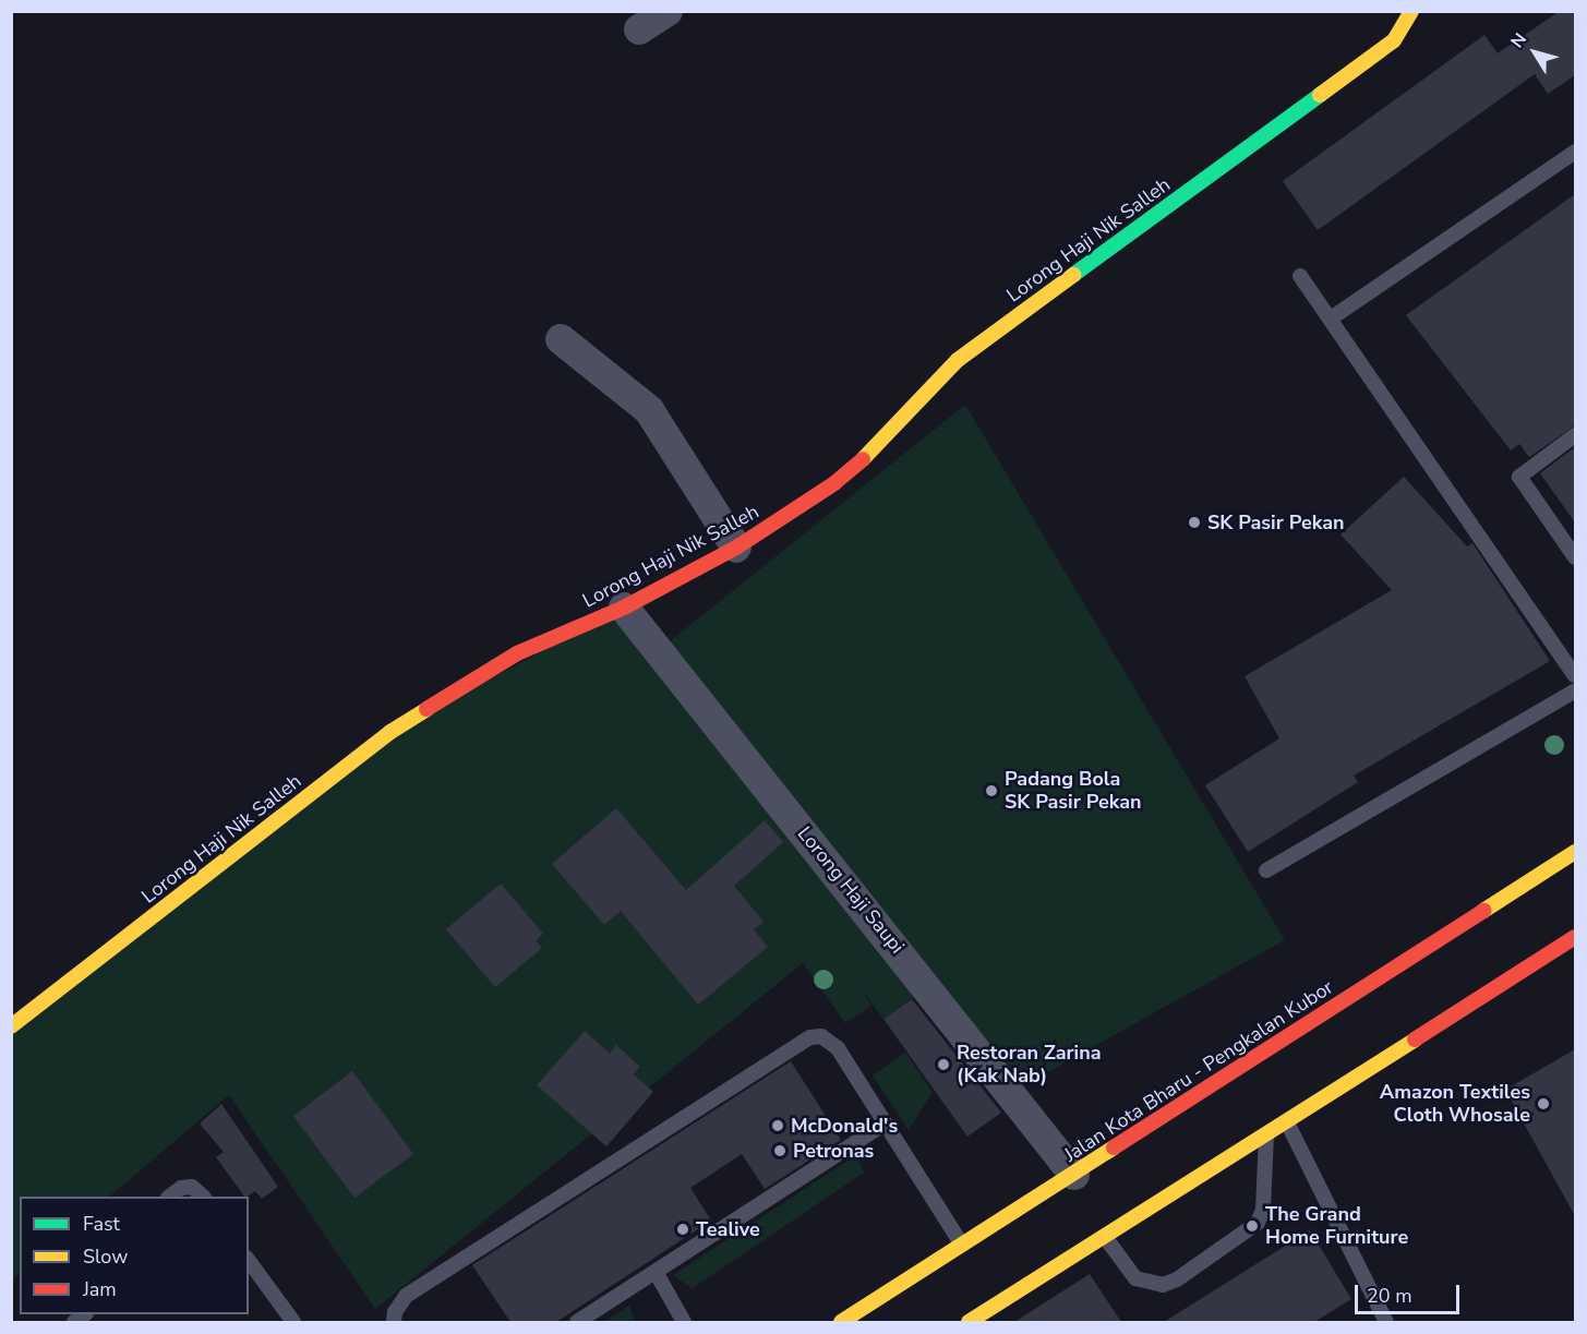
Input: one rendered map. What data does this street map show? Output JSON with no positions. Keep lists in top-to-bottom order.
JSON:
{
  "streets": {
    "main road": ["Lorong Haji Nik Salleh", "Jalan Kota Bharu - Pengkalan Kubor"],
    "street": ["Lorong Haji Saupi"]
  },
  "crossings": [
    ["Lorong Haji Nik Salleh", "Lorong Haji Saupi"],
    ["Lorong Haji Saupi", "Jalan Kota Bharu - Pengkalan Kubor"]
  ],
  "places": [
    "SK Pasir Pekan",
    "Padang Bola SK Pasir Pekan",
    "Restoran Zarina (Kak Nab)",
    "Amazon Textiles Cloth Whosale",
    "McDonald's",
    "Petronas",
    "The Grand Home Furniture",
    "Tealive"
  ],
  "legend": ["Fast", "Slow", "Jam"],
  "scale_bar": "20 m",
  "north": "top left"
}
